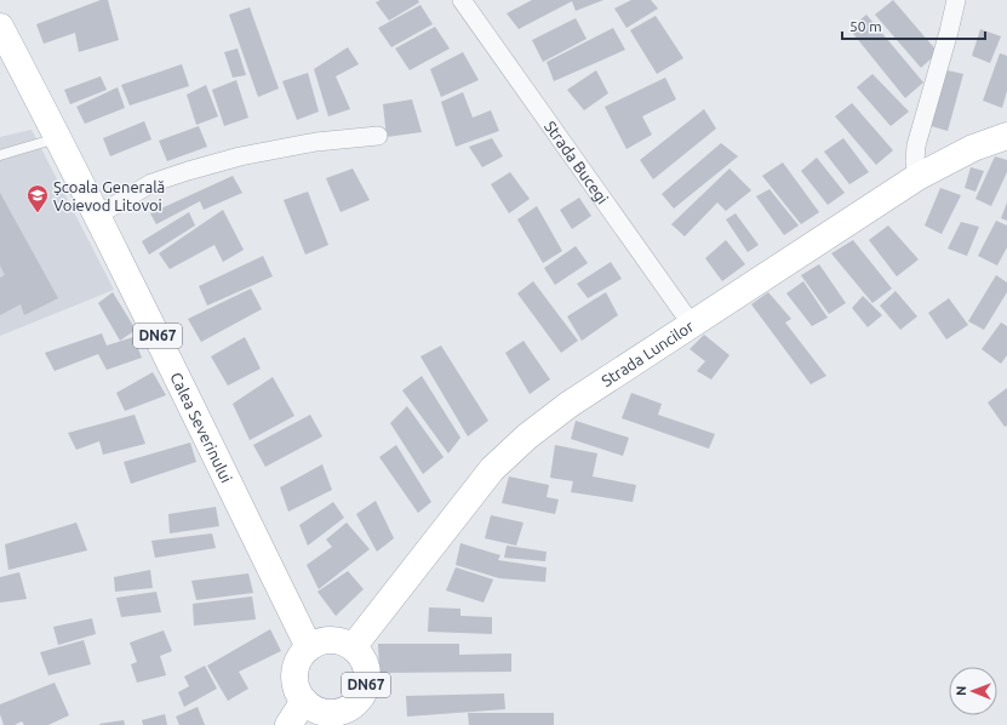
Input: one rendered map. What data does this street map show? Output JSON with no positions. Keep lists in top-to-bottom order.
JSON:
{
  "streets": {
    "main road": ["DN67", "Strada Luncilor", "Calea Severinului"],
    "street": ["Strada Bucegi"]
  },
  "crossings": [
    ["Strada Bucegi", "Strada Luncilor"],
    ["DN67", "Strada Luncilor"],
    ["DN67", "Calea Severinului"],
    ["Strada Luncilor", "Calea Severinului"]
  ],
  "places": {
    "school or university": ["Școala Generală Voievod Litovoi"]
  },
  "scale_bar": "50 m",
  "north": "left"
}
